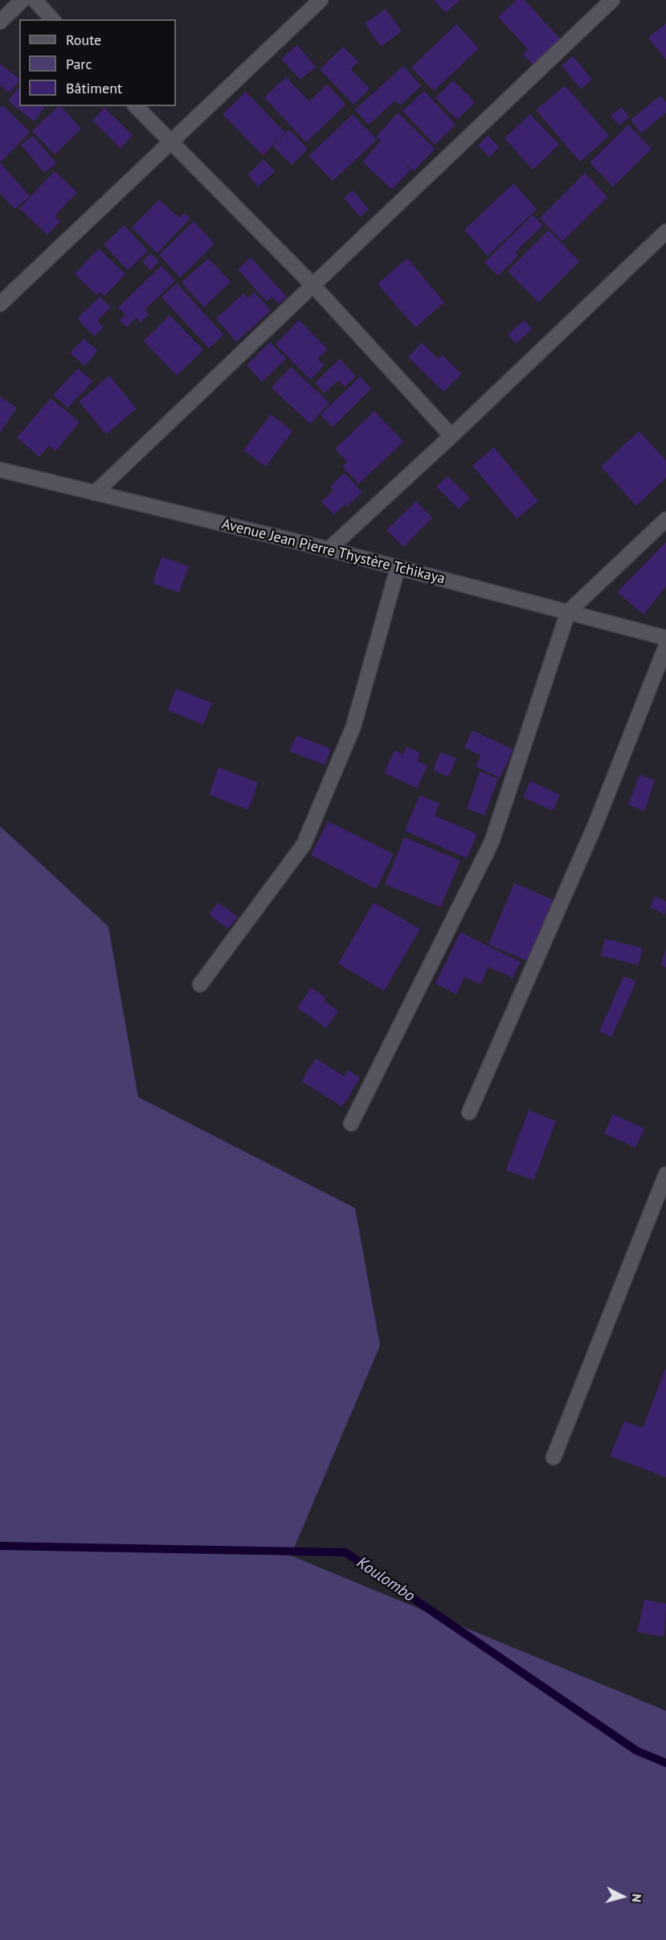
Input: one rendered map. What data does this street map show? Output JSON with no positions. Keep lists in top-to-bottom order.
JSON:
{
  "streets": {
    "street": ["Avenue Jean Pierre Thystère Tchikaya"]
  },
  "water": ["Koulombo"],
  "legend": ["Route", "Parc", "Bâtiment"],
  "north": "right"
}
